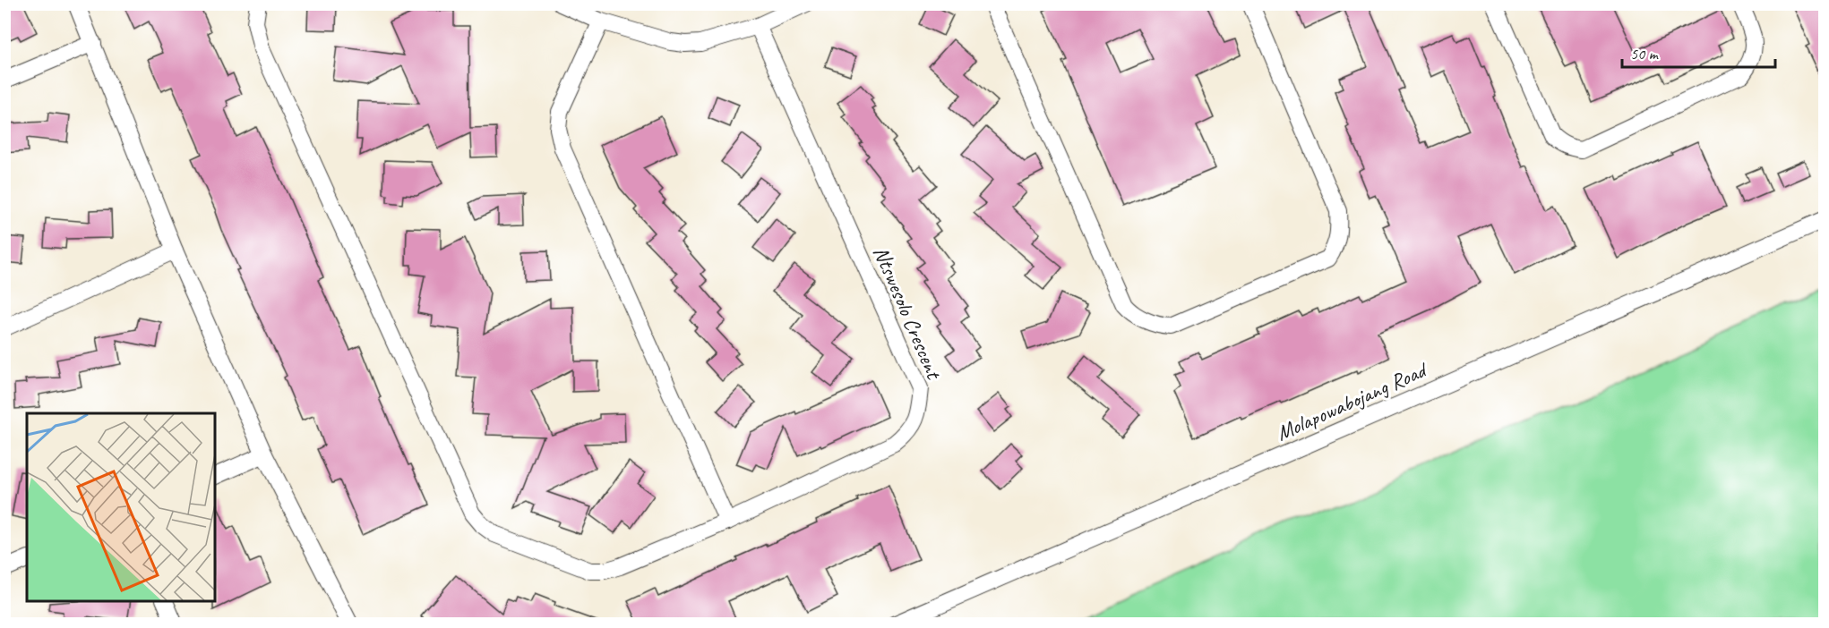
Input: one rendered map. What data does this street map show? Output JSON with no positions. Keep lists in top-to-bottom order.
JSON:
{
  "streets": {
    "street": ["Ntswesolo Crescent", "Molapowabojang Road"]
  },
  "scale_bar": "50 m"
}
